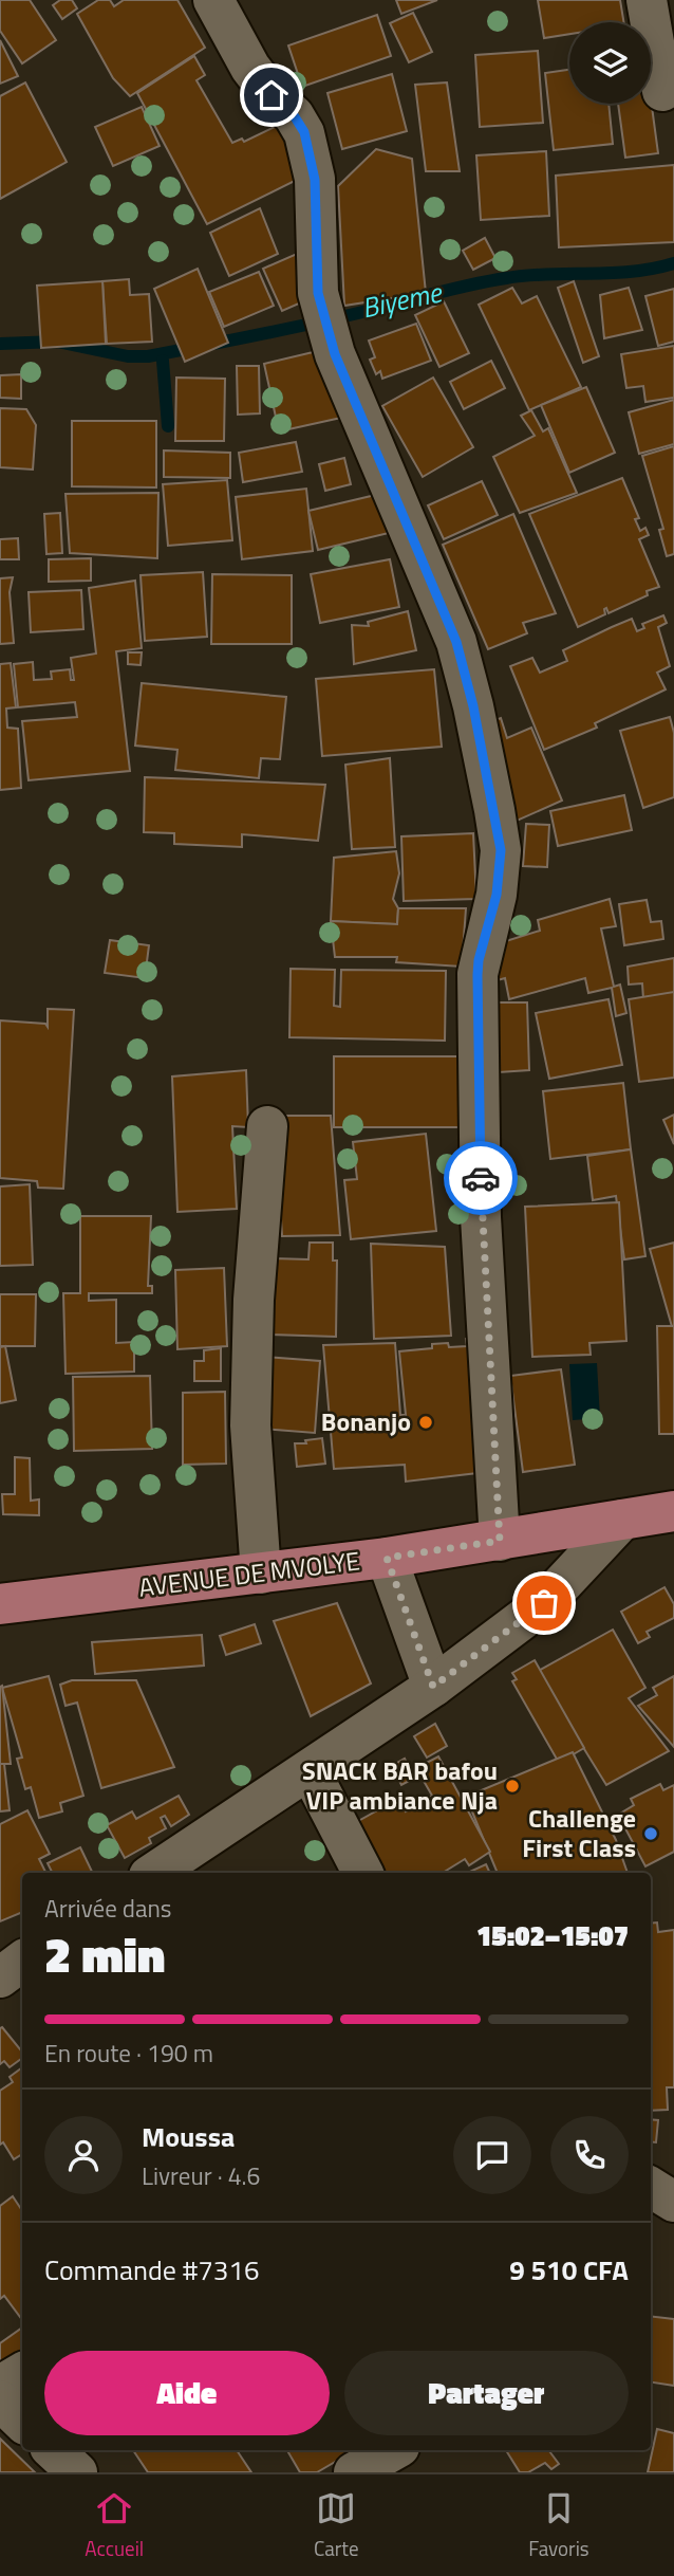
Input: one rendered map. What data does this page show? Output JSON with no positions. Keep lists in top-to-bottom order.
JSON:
{
  "streets": {
    "main road": ["AVENUE DE MVOLYE"]
  },
  "water": ["Biyeme"],
  "places": ["Bonanjo", "SNACK BAR bafou VIP ambiance Nja", "Challenge First Class"],
  "page": {
    "heading": ["2 min", "Arrivée dans", "15:02–15:07"],
    "panel": [
      "Moussa",
      "Livreur · 4.6",
      "Commande #7316",
      "9 510 CFA"
    ],
    "bar": "En route · 190 m",
    "buttons": ["Aide", "Partager"],
    "tabs": ["Accueil", "Carte", "Favoris"]
  }
}
